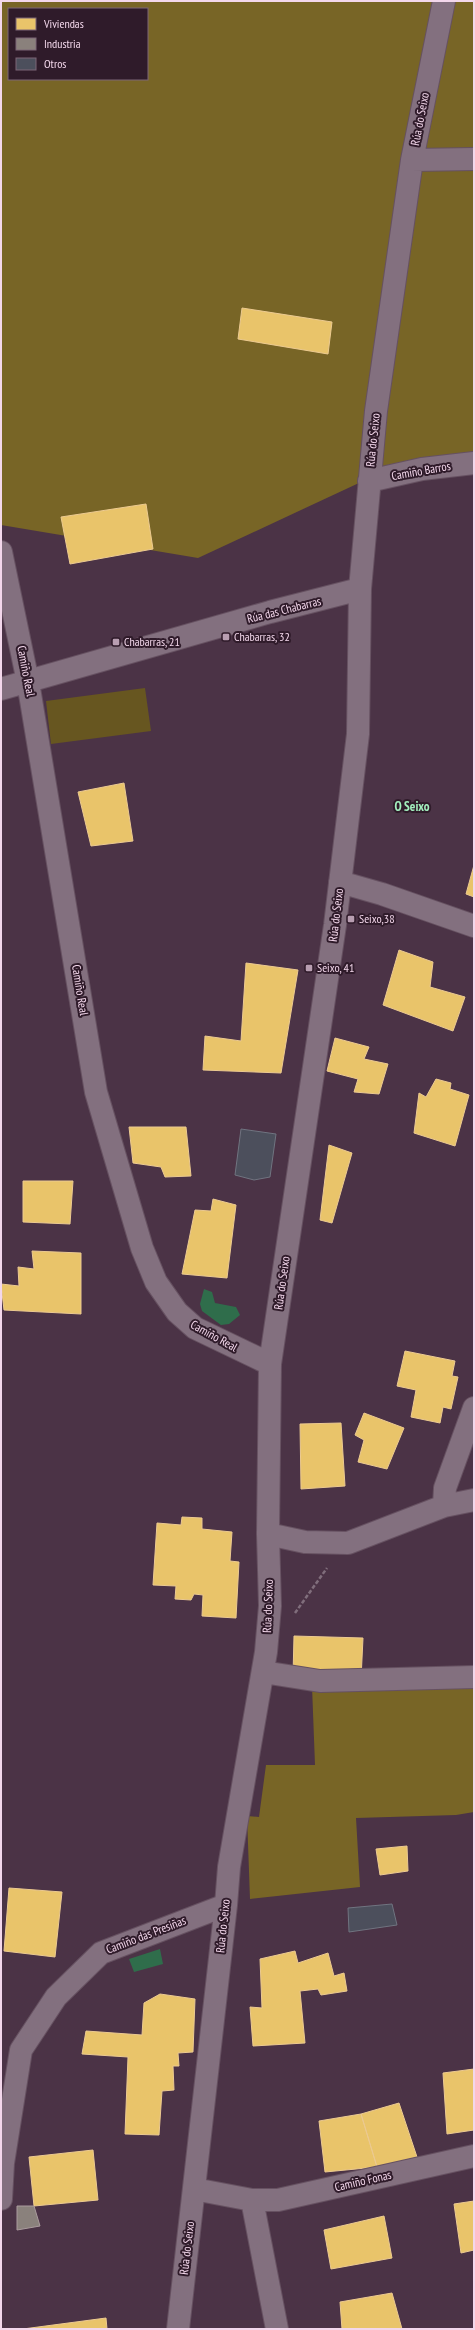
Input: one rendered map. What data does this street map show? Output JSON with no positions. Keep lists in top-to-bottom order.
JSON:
{
  "streets": {
    "street": [
      "Rúa do Seixo",
      "Camiño Barros",
      "Rúa das Chabarras",
      "Camiño Real",
      "Camiño das Presiñas",
      "Camiño Fonas"
    ]
  },
  "crossings": [
    ["Rúa do Seixo", "Camiño Barros"],
    ["Rúa do Seixo", "Rúa das Chabarras"],
    ["Rúa do Seixo", "Camiño Real"],
    ["Rúa do Seixo", "Camiño das Presiñas"],
    ["Rúa do Seixo", "Camiño Fonas"],
    ["Rúa das Chabarras", "Camiño Real"]
  ],
  "districts": ["O Seixo"],
  "places": {
    "transit": [
      "Chabarras, 32",
      "Chabarras, 21",
      "Seixo,38",
      "Seixo, 41"
    ]
  },
  "legend": ["Viviendas", "Industria", "Otros"]
}
